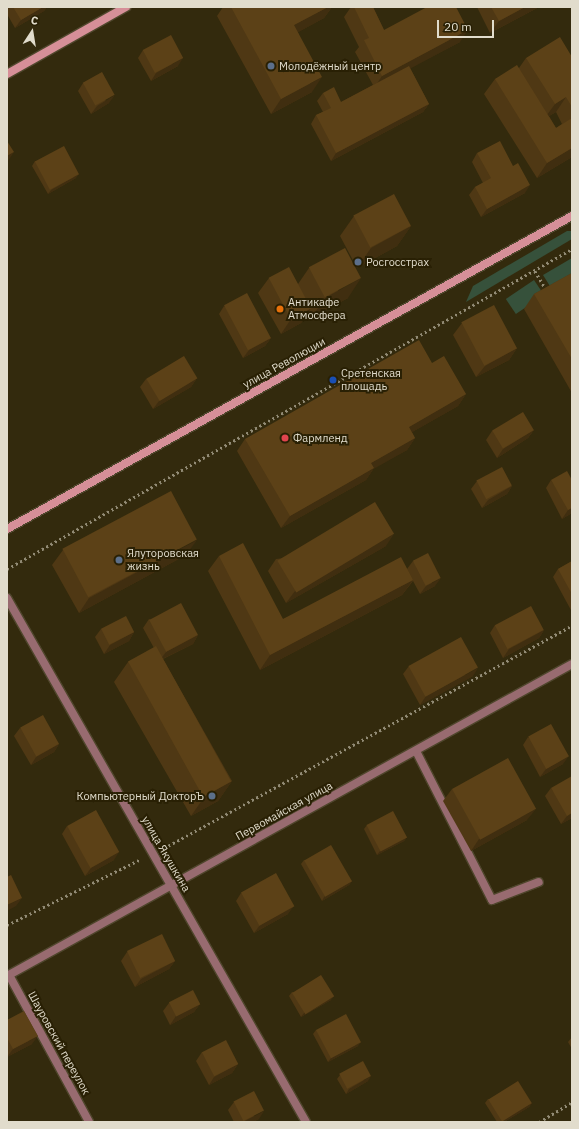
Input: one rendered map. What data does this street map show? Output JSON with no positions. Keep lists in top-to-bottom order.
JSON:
{
  "streets": {
    "main road": ["улица Революции"],
    "street": ["Первомайская улица", "улица Якушкина", "Шауровский переулок"]
  },
  "crossings": [
    ["Первомайская улица", "улица Якушкина"],
    ["Первомайская улица", "Шауровский переулок"]
  ],
  "places": [
    "Молодёжный центр",
    "Росгосстрах",
    "Антикафе Атмосфера",
    "Сретенская площадь",
    "Фармленд",
    "Ялуторовская жизнь",
    "Компьютерный ДокторЪ"
  ],
  "scale_bar": "20 m",
  "north": "top"
}
